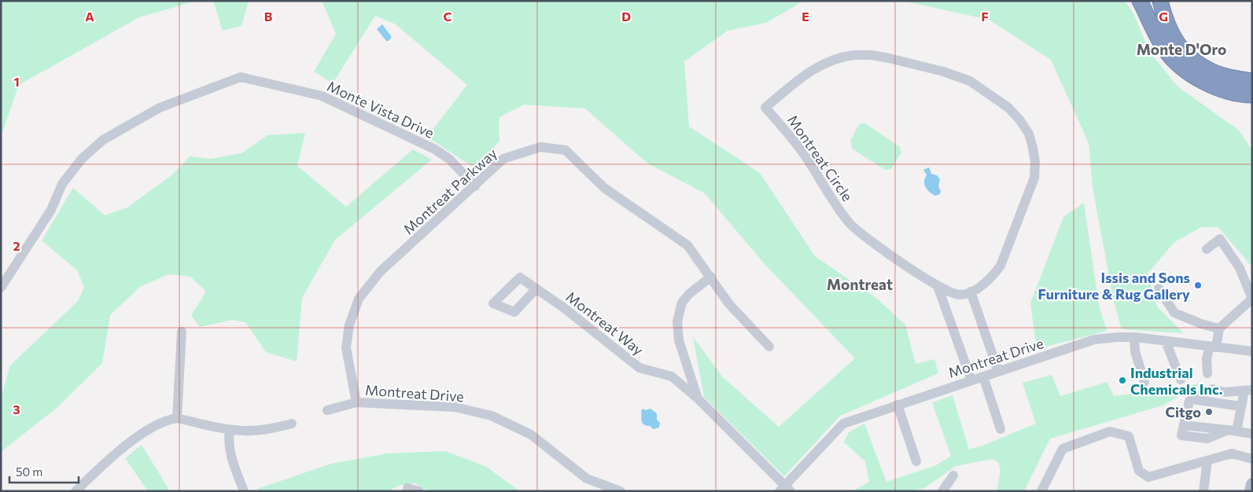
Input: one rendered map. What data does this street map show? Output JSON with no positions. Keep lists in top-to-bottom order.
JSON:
{
  "streets": {
    "street": [
      "Monte Vista Drive",
      "Montreat Circle",
      "Montreat Parkway",
      "Montreat Way",
      "Montreat Drive"
    ]
  },
  "crossings": [
    ["Monte Vista Drive", "Montreat Parkway"],
    ["Montreat Parkway", "Montreat Way"],
    ["Montreat Parkway", "Montreat Drive"],
    ["Montreat Way", "Montreat Drive"]
  ],
  "districts": ["Monte D'Oro", "Montreat"],
  "places": ["Issis and Sons Furniture & Rug Gallery", "Industrial Chemicals Inc.", "Citgo"],
  "scale_bar": "50 m",
  "grid": {
    "columns": [
      "A",
      "B",
      "C",
      "D",
      "E",
      "F",
      "G"
    ],
    "rows": ["1", "2", "3"]
  }
}
